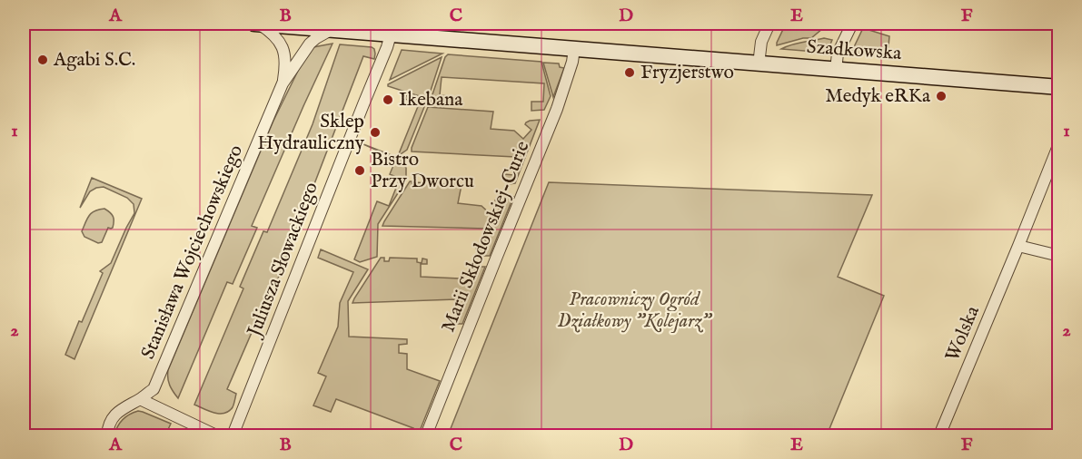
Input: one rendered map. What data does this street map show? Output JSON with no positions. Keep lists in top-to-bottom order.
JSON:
{
  "streets": {
    "street": [
      "Szadkowska",
      "Marii Skłodowskiej-Curie",
      "Stanisława Wojciechowskiego",
      "Juliusza Słowackiego",
      "Wolska"
    ]
  },
  "crossings": [
    ["Szadkowska", "Marii Skłodowskiej-Curie"],
    ["Szadkowska", "Stanisława Wojciechowskiego"],
    ["Szadkowska", "Juliusza Słowackiego"]
  ],
  "parks": ["Pracowniczy Ogród Działkowy \"Kolejarz\""],
  "places": [
    "Agabi S.C.",
    "Fryzjerstwo",
    "Medyk eRKa",
    "Ikebana",
    "Sklep Hydrauliczny",
    "Bistro Przy Dworcu"
  ],
  "grid": {
    "columns": [
      "A",
      "B",
      "C",
      "D",
      "E",
      "F"
    ],
    "rows": ["1", "2"]
  }
}
